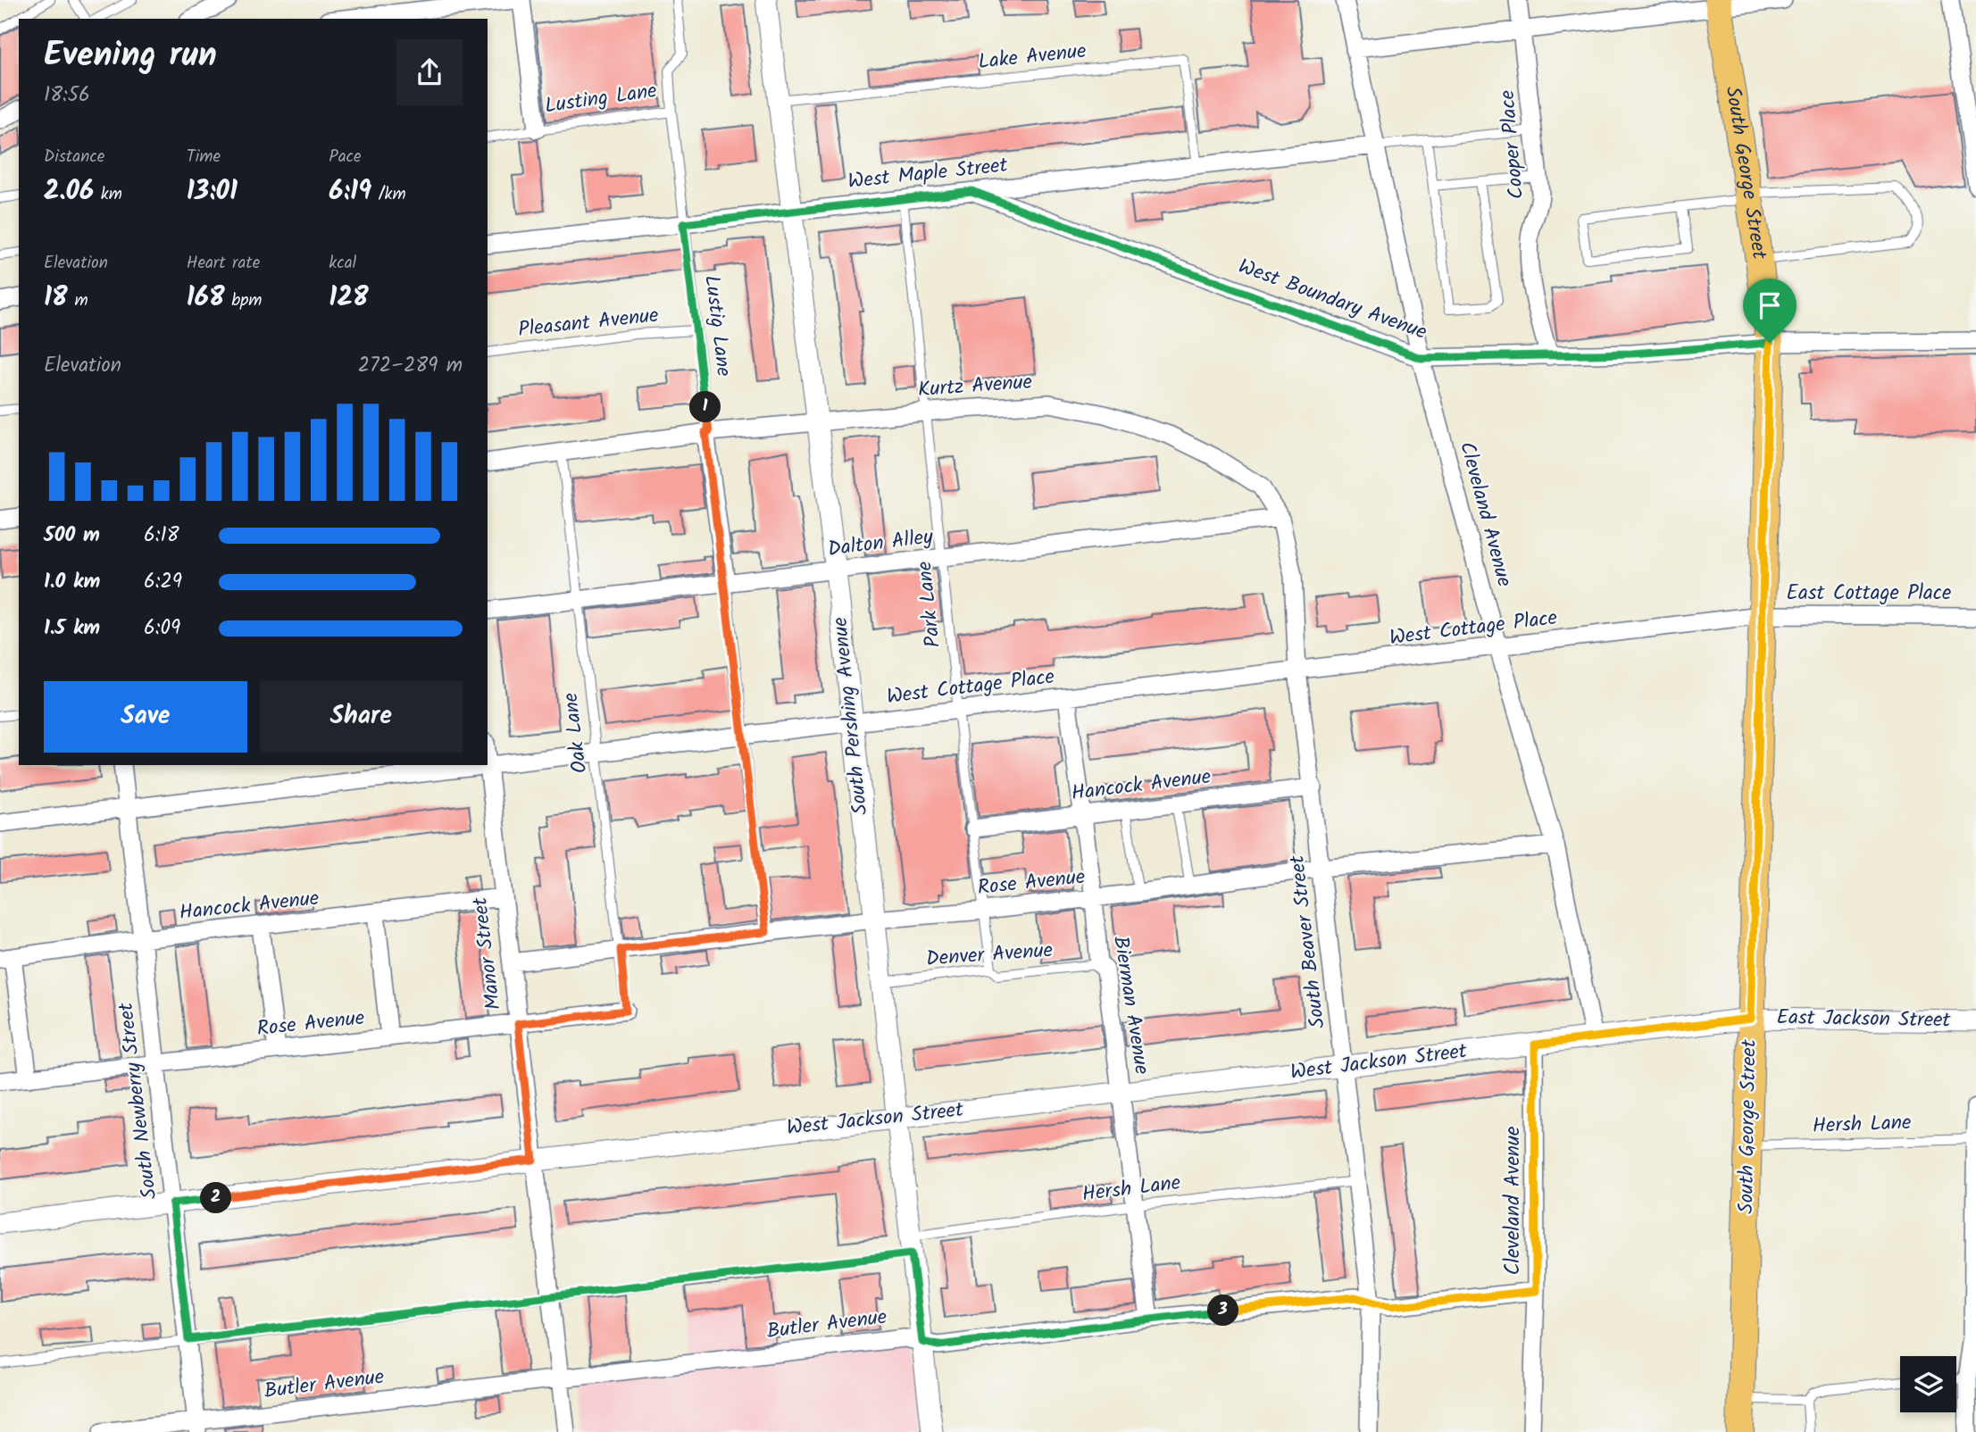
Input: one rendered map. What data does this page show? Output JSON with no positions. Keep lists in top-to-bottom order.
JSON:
{
  "streets": {
    "main road": ["South George Street"],
    "street": [
      "Lusting Lane",
      "Cooper Place",
      "West Maple Street",
      "West Boundary Avenue",
      "Lustig Lane",
      "Kurtz Avenue",
      "Cleveland Avenue",
      "Dalton Alley",
      "East Cottage Place",
      "West Cottage Place",
      "South Pershing Avenue",
      "Hancock Avenue",
      "Rose Avenue",
      "South Beaver Street",
      "Manor Street",
      "Bierman Avenue",
      "East Jackson Street",
      "West Jackson Street",
      "South Newberry Street",
      "Butler Avenue"
    ],
    "lane": [
      "Lake Avenue",
      "Pleasant Avenue",
      "Park Lane",
      "Oak Lane",
      "Denver Avenue",
      "Hersh Lane"
    ]
  },
  "crossings": [
    ["Lake Avenue", "West Maple Street"],
    ["Lake Avenue", "South Pershing Avenue"],
    ["Lusting Lane", "Lustig Lane"],
    ["Cooper Place", "West Boundary Avenue"],
    ["South George Street", "West Boundary Avenue"],
    ["South George Street", "East Cottage Place"],
    ["South George Street", "West Cottage Place"],
    ["South George Street", "East Jackson Street"],
    ["South George Street", "West Jackson Street"],
    ["South George Street", "Hersh Lane"],
    ["West Maple Street", "West Boundary Avenue"],
    ["West Maple Street", "Lustig Lane"],
    ["West Maple Street", "Cleveland Avenue"],
    ["West Maple Street", "Park Lane"],
    ["West Maple Street", "South Pershing Avenue"],
    ["West Boundary Avenue", "Cleveland Avenue"],
    ["Pleasant Avenue", "Lustig Lane"],
    ["Lustig Lane", "Kurtz Avenue"],
    ["Lustig Lane", "Dalton Alley"],
    ["Kurtz Avenue", "Dalton Alley"],
    ["Kurtz Avenue", "Park Lane"],
    ["Kurtz Avenue", "West Cottage Place"],
    ["Kurtz Avenue", "South Pershing Avenue"],
    ["Kurtz Avenue", "Oak Lane"],
    ["Kurtz Avenue", "South Beaver Street"],
    ["Cleveland Avenue", "West Cottage Place"],
    ["Cleveland Avenue", "Rose Avenue"],
    ["Cleveland Avenue", "West Jackson Street"],
    ["Cleveland Avenue", "Butler Avenue"],
    ["Dalton Alley", "Park Lane"],
    ["Dalton Alley", "South Pershing Avenue"],
    ["Dalton Alley", "Oak Lane"],
    ["East Cottage Place", "West Cottage Place"],
    ["Park Lane", "West Cottage Place"],
    ["Park Lane", "Hancock Avenue"],
    ["Park Lane", "Rose Avenue"],
    ["Park Lane", "Denver Avenue"],
    ["West Cottage Place", "South Pershing Avenue"],
    ["West Cottage Place", "Oak Lane"],
    ["West Cottage Place", "South Beaver Street"],
    ["West Cottage Place", "Manor Street"],
    ["West Cottage Place", "Bierman Avenue"],
    ["West Cottage Place", "South Newberry Street"],
    ["South Pershing Avenue", "Rose Avenue"],
    ["South Pershing Avenue", "Denver Avenue"],
    ["South Pershing Avenue", "West Jackson Street"],
    ["South Pershing Avenue", "Hersh Lane"],
    ["South Pershing Avenue", "Butler Avenue"],
    ["Oak Lane", "Rose Avenue"],
    ["Hancock Avenue", "South Beaver Street"],
    ["Hancock Avenue", "Manor Street"],
    ["Hancock Avenue", "Bierman Avenue"],
    ["Hancock Avenue", "South Newberry Street"],
    ["Rose Avenue", "South Beaver Street"],
    ["Rose Avenue", "Manor Street"],
    ["Rose Avenue", "Bierman Avenue"],
    ["Rose Avenue", "South Newberry Street"],
    ["South Beaver Street", "West Jackson Street"],
    ["South Beaver Street", "Hersh Lane"],
    ["South Beaver Street", "Butler Avenue"],
    ["Manor Street", "West Jackson Street"],
    ["Manor Street", "Hersh Lane"],
    ["Manor Street", "Butler Avenue"],
    ["Denver Avenue", "Bierman Avenue"],
    ["Bierman Avenue", "West Jackson Street"],
    ["Bierman Avenue", "Hersh Lane"],
    ["Bierman Avenue", "Butler Avenue"],
    ["East Jackson Street", "West Jackson Street"],
    ["West Jackson Street", "South Newberry Street"],
    ["South Newberry Street", "Hersh Lane"],
    ["South Newberry Street", "Butler Avenue"]
  ],
  "page": {
    "heading": ["Evening run", "18:56"],
    "stats": [
      ["Distance", "2.06 km"],
      ["Time", "13:01"],
      ["Pace", "6:19 /km"],
      ["Elevation", "18 m"],
      ["Heart rate", "168 bpm"],
      ["kcal", "128"]
    ],
    "chart": ["Elevation", "272–289 m"],
    "pins": ["1", "2", "3"],
    "list": [
      {
        "name": "500 m",
        "note": "6:18"
      },
      {
        "name": "1.0 km",
        "note": "6:29"
      },
      {
        "name": "1.5 km",
        "note": "6:09"
      }
    ],
    "buttons": ["Save", "Share"]
  }
}
